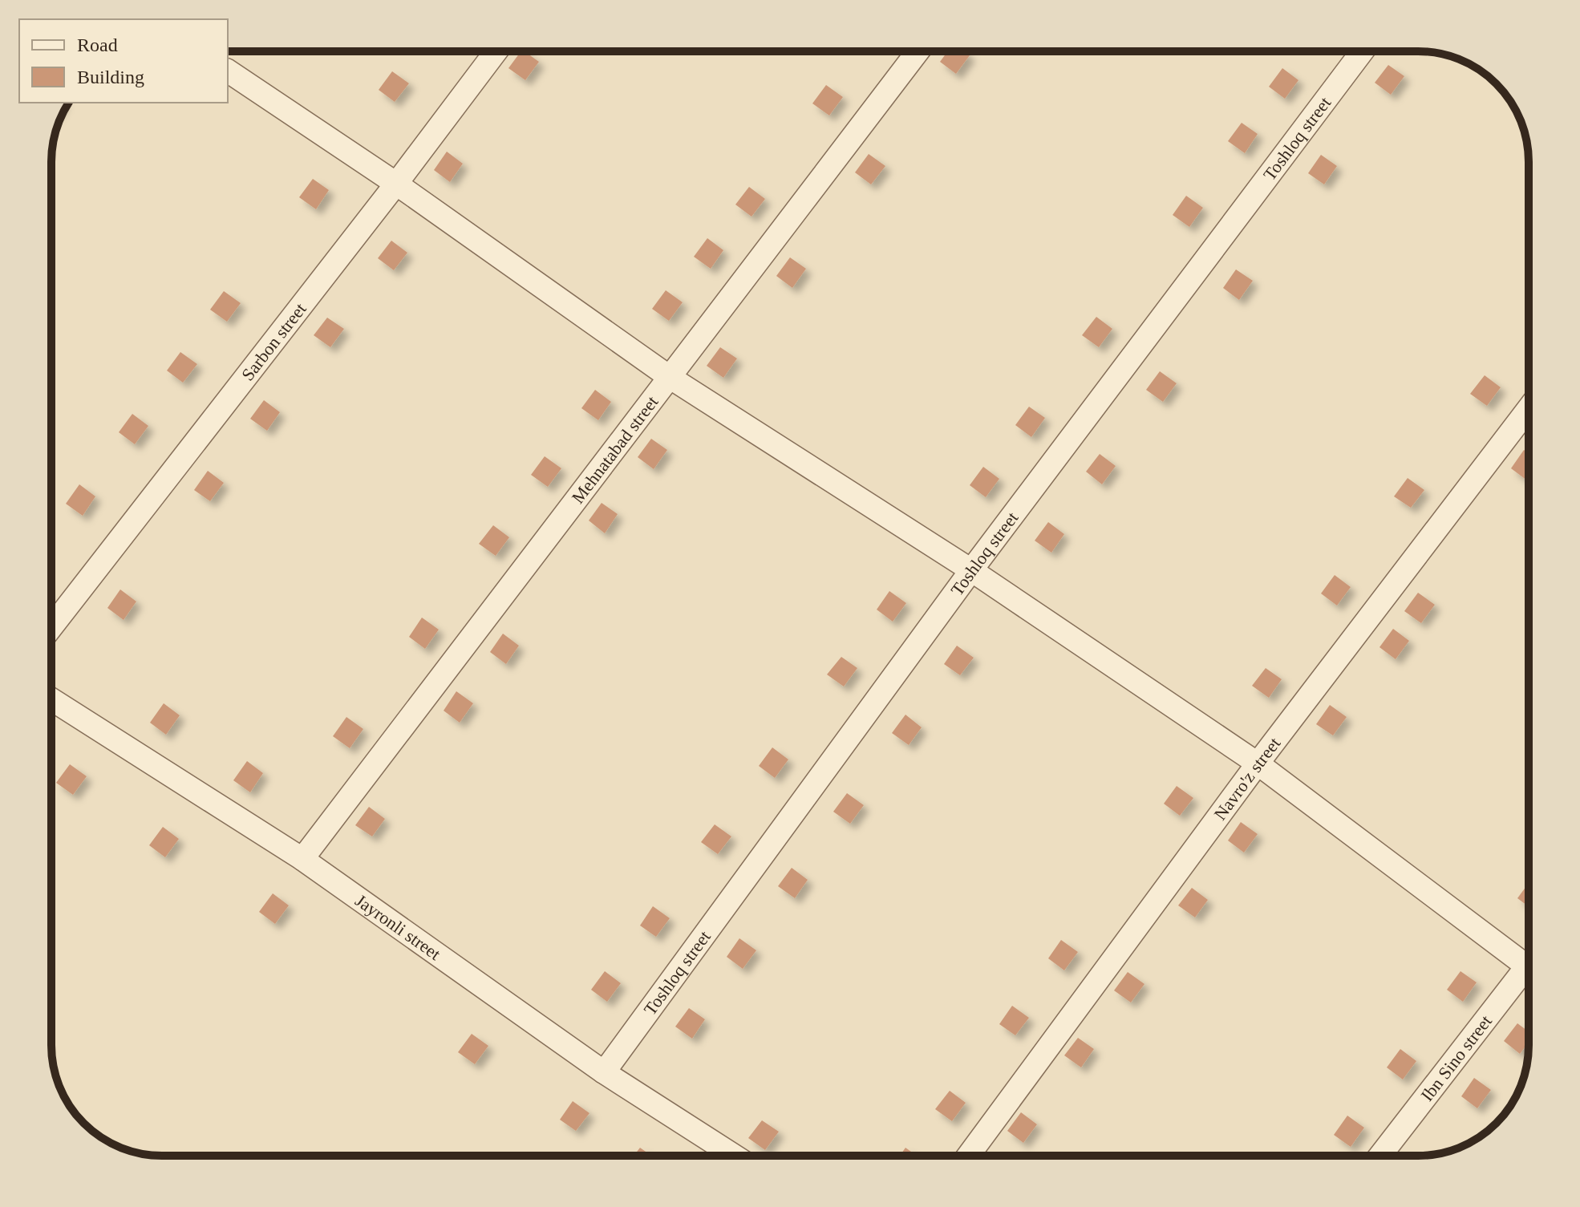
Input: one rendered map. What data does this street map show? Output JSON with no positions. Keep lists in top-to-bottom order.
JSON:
{
  "streets": {
    "street": [
      "Toshloq street",
      "Sarbon street",
      "Mehnatаbаd street",
      "Navro'z street",
      "Jayronli street",
      "Ibn Sino street"
    ]
  },
  "crossings": [
    ["Toshloq street", "Jayronli street"],
    ["Mehnatаbаd street", "Jayronli street"]
  ],
  "legend": ["Road", "Building"]
}
